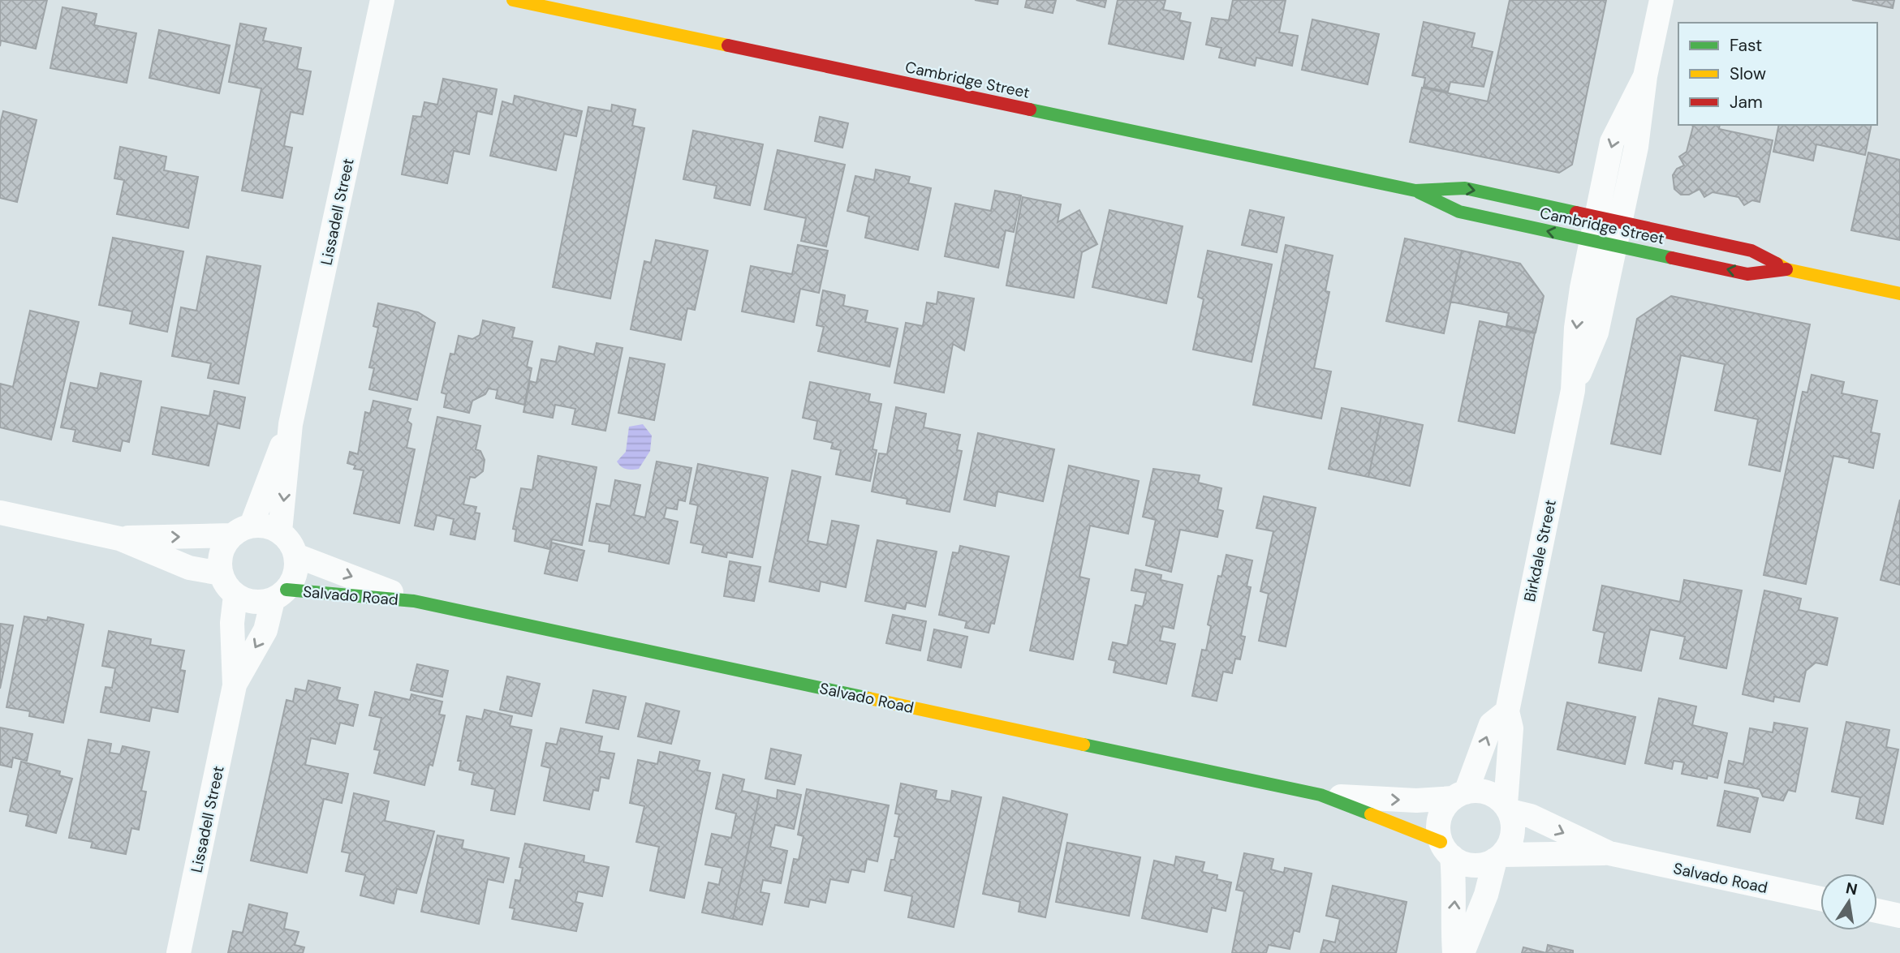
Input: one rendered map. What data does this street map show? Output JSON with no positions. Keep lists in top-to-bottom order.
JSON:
{
  "streets": {
    "main road": ["Cambridge Street", "Salvado Road"],
    "street": ["Lissadell Street", "Birkdale Street"]
  },
  "crossings": [
    ["Cambridge Street", "Birkdale Street"],
    ["Lissadell Street", "Salvado Road"],
    ["Birkdale Street", "Salvado Road"]
  ],
  "legend": ["Fast", "Slow", "Jam"],
  "north": "top"
}
